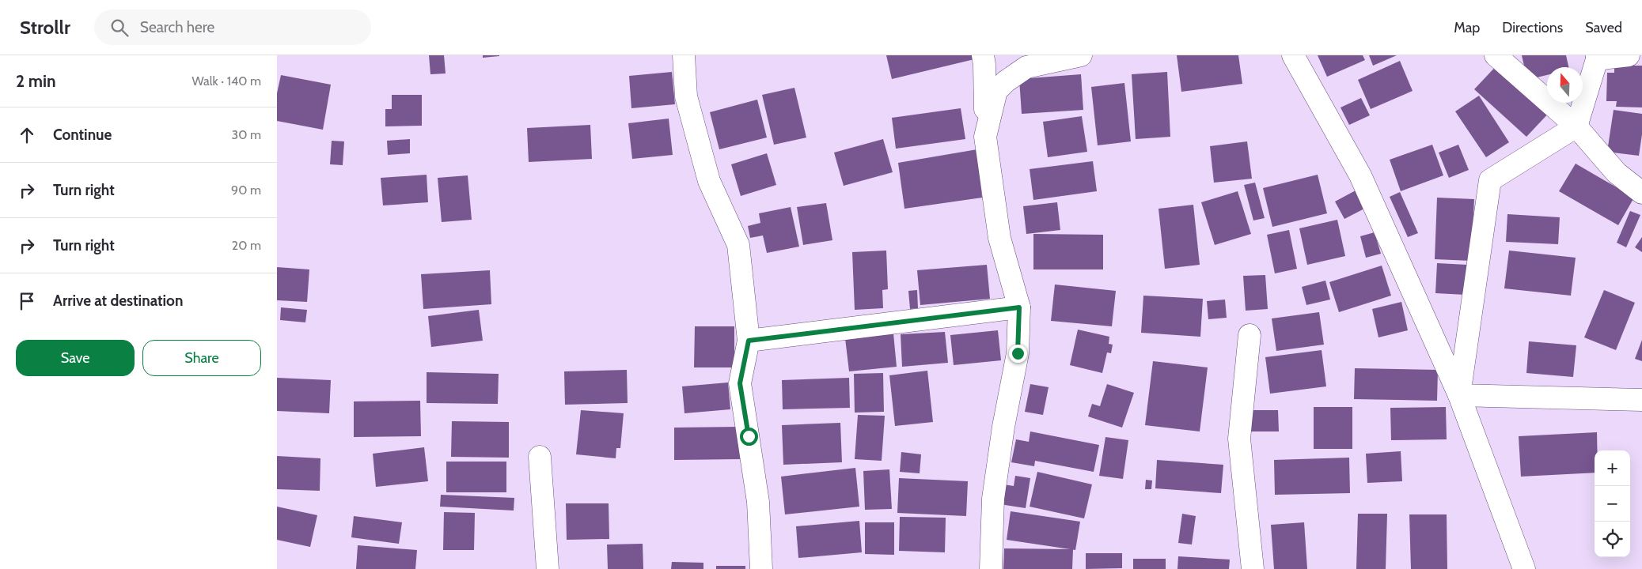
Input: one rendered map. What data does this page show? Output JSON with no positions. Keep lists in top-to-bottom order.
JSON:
{
  "north": "top",
  "page": {
    "header": "Strollr",
    "search": "Search here",
    "nav": ["Map", "Directions", "Saved"],
    "heading": ["2 min", "Walk · 140 m"],
    "list": [
      ["Continue", "30 m"],
      ["Turn right", "90 m"],
      ["Turn right", "20 m"],
      "Arrive at destination"
    ],
    "buttons": ["Save", "Share"],
    "map_buttons": ["+", "−"]
  }
}
